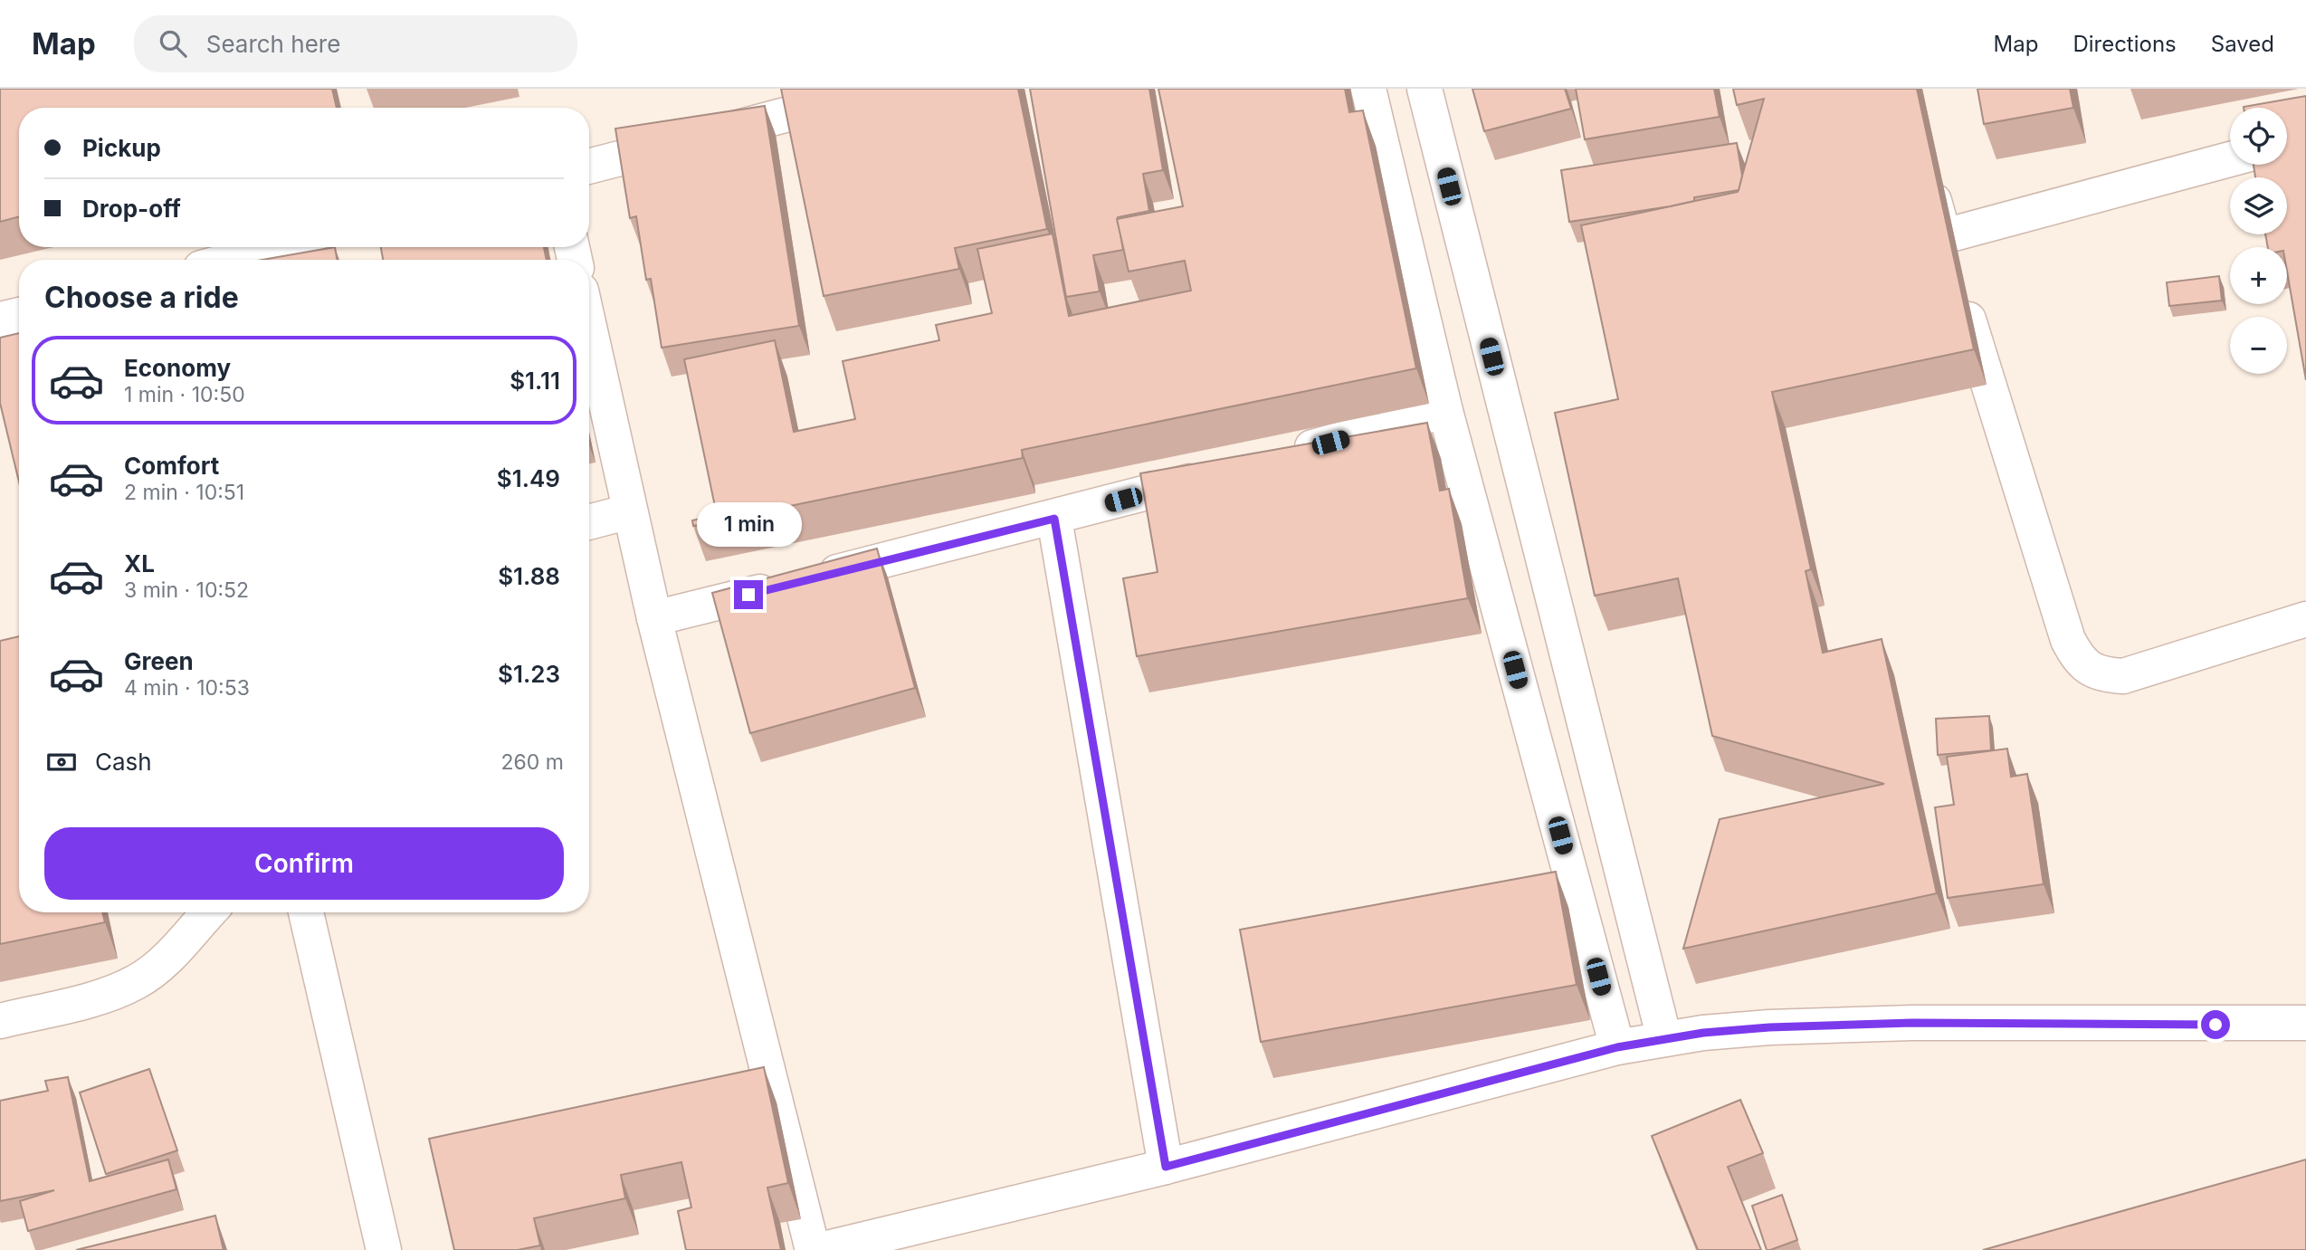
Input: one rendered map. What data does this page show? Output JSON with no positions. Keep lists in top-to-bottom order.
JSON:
{
  "page": {
    "header": "Map",
    "search": "Search here",
    "nav": ["Map", "Directions", "Saved"],
    "map_buttons": ["+", "−"],
    "banner": ["Pickup", "Drop-off"],
    "heading": "Choose a ride",
    "list": [
      {
        "name": "Economy",
        "note": "1 min · 10:50",
        "value": "$1.11"
      },
      {
        "name": "Comfort",
        "note": "2 min · 10:51",
        "value": "$1.49"
      },
      {
        "name": "XL",
        "note": "3 min · 10:52",
        "value": "$1.88"
      },
      {
        "name": "Green",
        "note": "4 min · 10:53",
        "value": "$1.23"
      }
    ],
    "bubble": "1 min",
    "pay": ["Cash", "260 m"],
    "buttons": "Confirm"
  }
}
